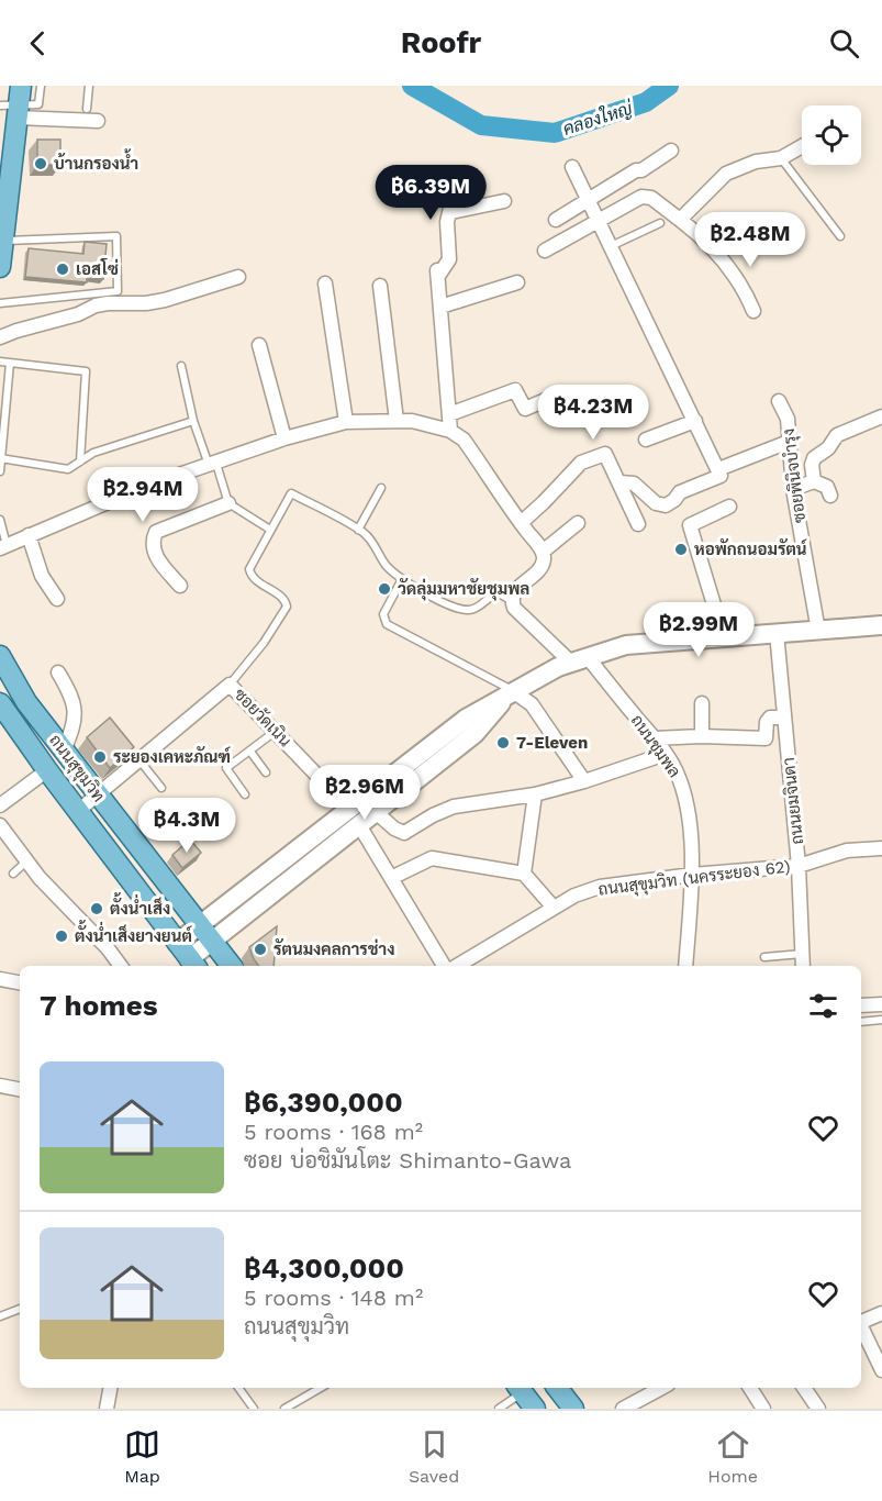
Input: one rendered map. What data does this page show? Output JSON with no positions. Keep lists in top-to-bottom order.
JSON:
{
  "streets": {
    "main road": ["ถนนสุขุมวิท"],
    "street": [
      "ซอยพินิจบำรุง",
      "ซอยวัดเนิน",
      "ถนนชุมพล",
      "ถนนยมจินดา",
      "ถนนสุขุมวิท (นครระยอง 62)"
    ]
  },
  "crossings": [
    ["ถนนชุมพล", "ถนนสุขุมวิท (นครระยอง 62)"],
    ["ถนนยมจินดา", "ถนนสุขุมวิท (นครระยอง 62)"]
  ],
  "water": ["คลองใหญ่"],
  "places": [
    "บ้านกรองน้ำ",
    "เอสโซ่",
    "หอพักถนอมรัตน์",
    "วัดลุ่มมหาชัยชุมพล",
    "7-Eleven",
    "ระยองเคหะภัณฑ์",
    "ตั้งน่ำเส็ง",
    "ตั้งน่ำเส็งยางยนต์",
    "รัตนมงคลการช่าง"
  ],
  "page": {
    "header": "Roofr",
    "price": [
      "฿6.39M",
      "฿2.48M",
      "฿4.23M",
      "฿2.94M",
      "฿2.99M",
      "฿2.96M",
      "฿4.3M"
    ],
    "heading": "7 homes",
    "list": [
      {
        "name": "฿6,390,000",
        "note": "5 rooms · 168 m² · ซอย บ่อชิมันโตะ Shimanto-Gawa"
      },
      {
        "name": "฿4,300,000",
        "note": "5 rooms · 148 m² · ถนนสุขุมวิท"
      }
    ],
    "tabs": ["Map", "Saved", "Home"]
  }
}
